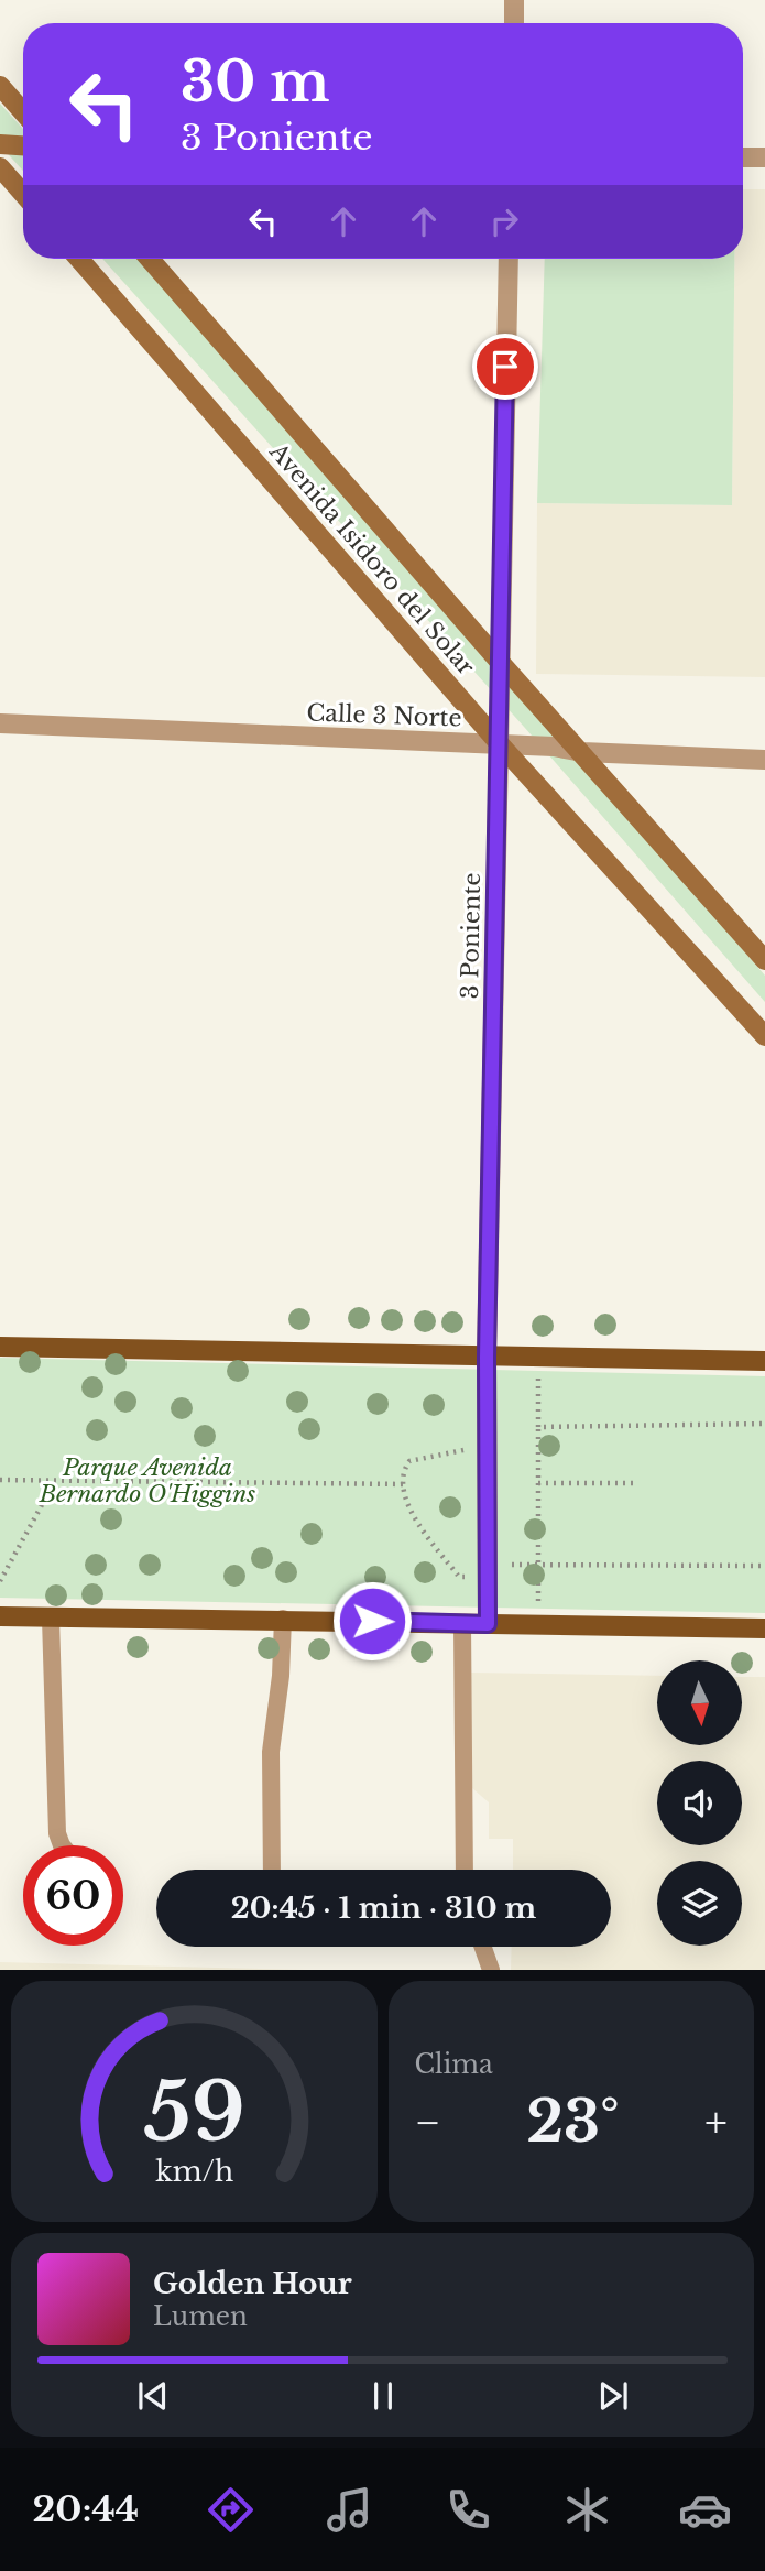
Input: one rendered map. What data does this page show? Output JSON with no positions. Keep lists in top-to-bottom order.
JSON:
{
  "streets": {
    "main road": ["Avenida Isidoro del Solar"],
    "street": ["Calle 3 Norte", "3 Poniente"]
  },
  "crossings": [
    ["Avenida Isidoro del Solar", "Calle 3 Norte"],
    ["Avenida Isidoro del Solar", "3 Poniente"],
    ["Calle 3 Norte", "3 Poniente"]
  ],
  "parks": ["Parque Avenida Bernardo O'Higgins"],
  "north": "bottom",
  "page": {
    "turn": ["30 m", "3 Poniente"],
    "limit": "60",
    "trip": "20:45 · 1 min · 310 m",
    "tile": "Clima",
    "heat": ["−", "23°", "+"],
    "song": ["Golden Hour", "Lumen"],
    "tabs": "20:44",
    "gauge": ["59", "km/h"]
  }
}
